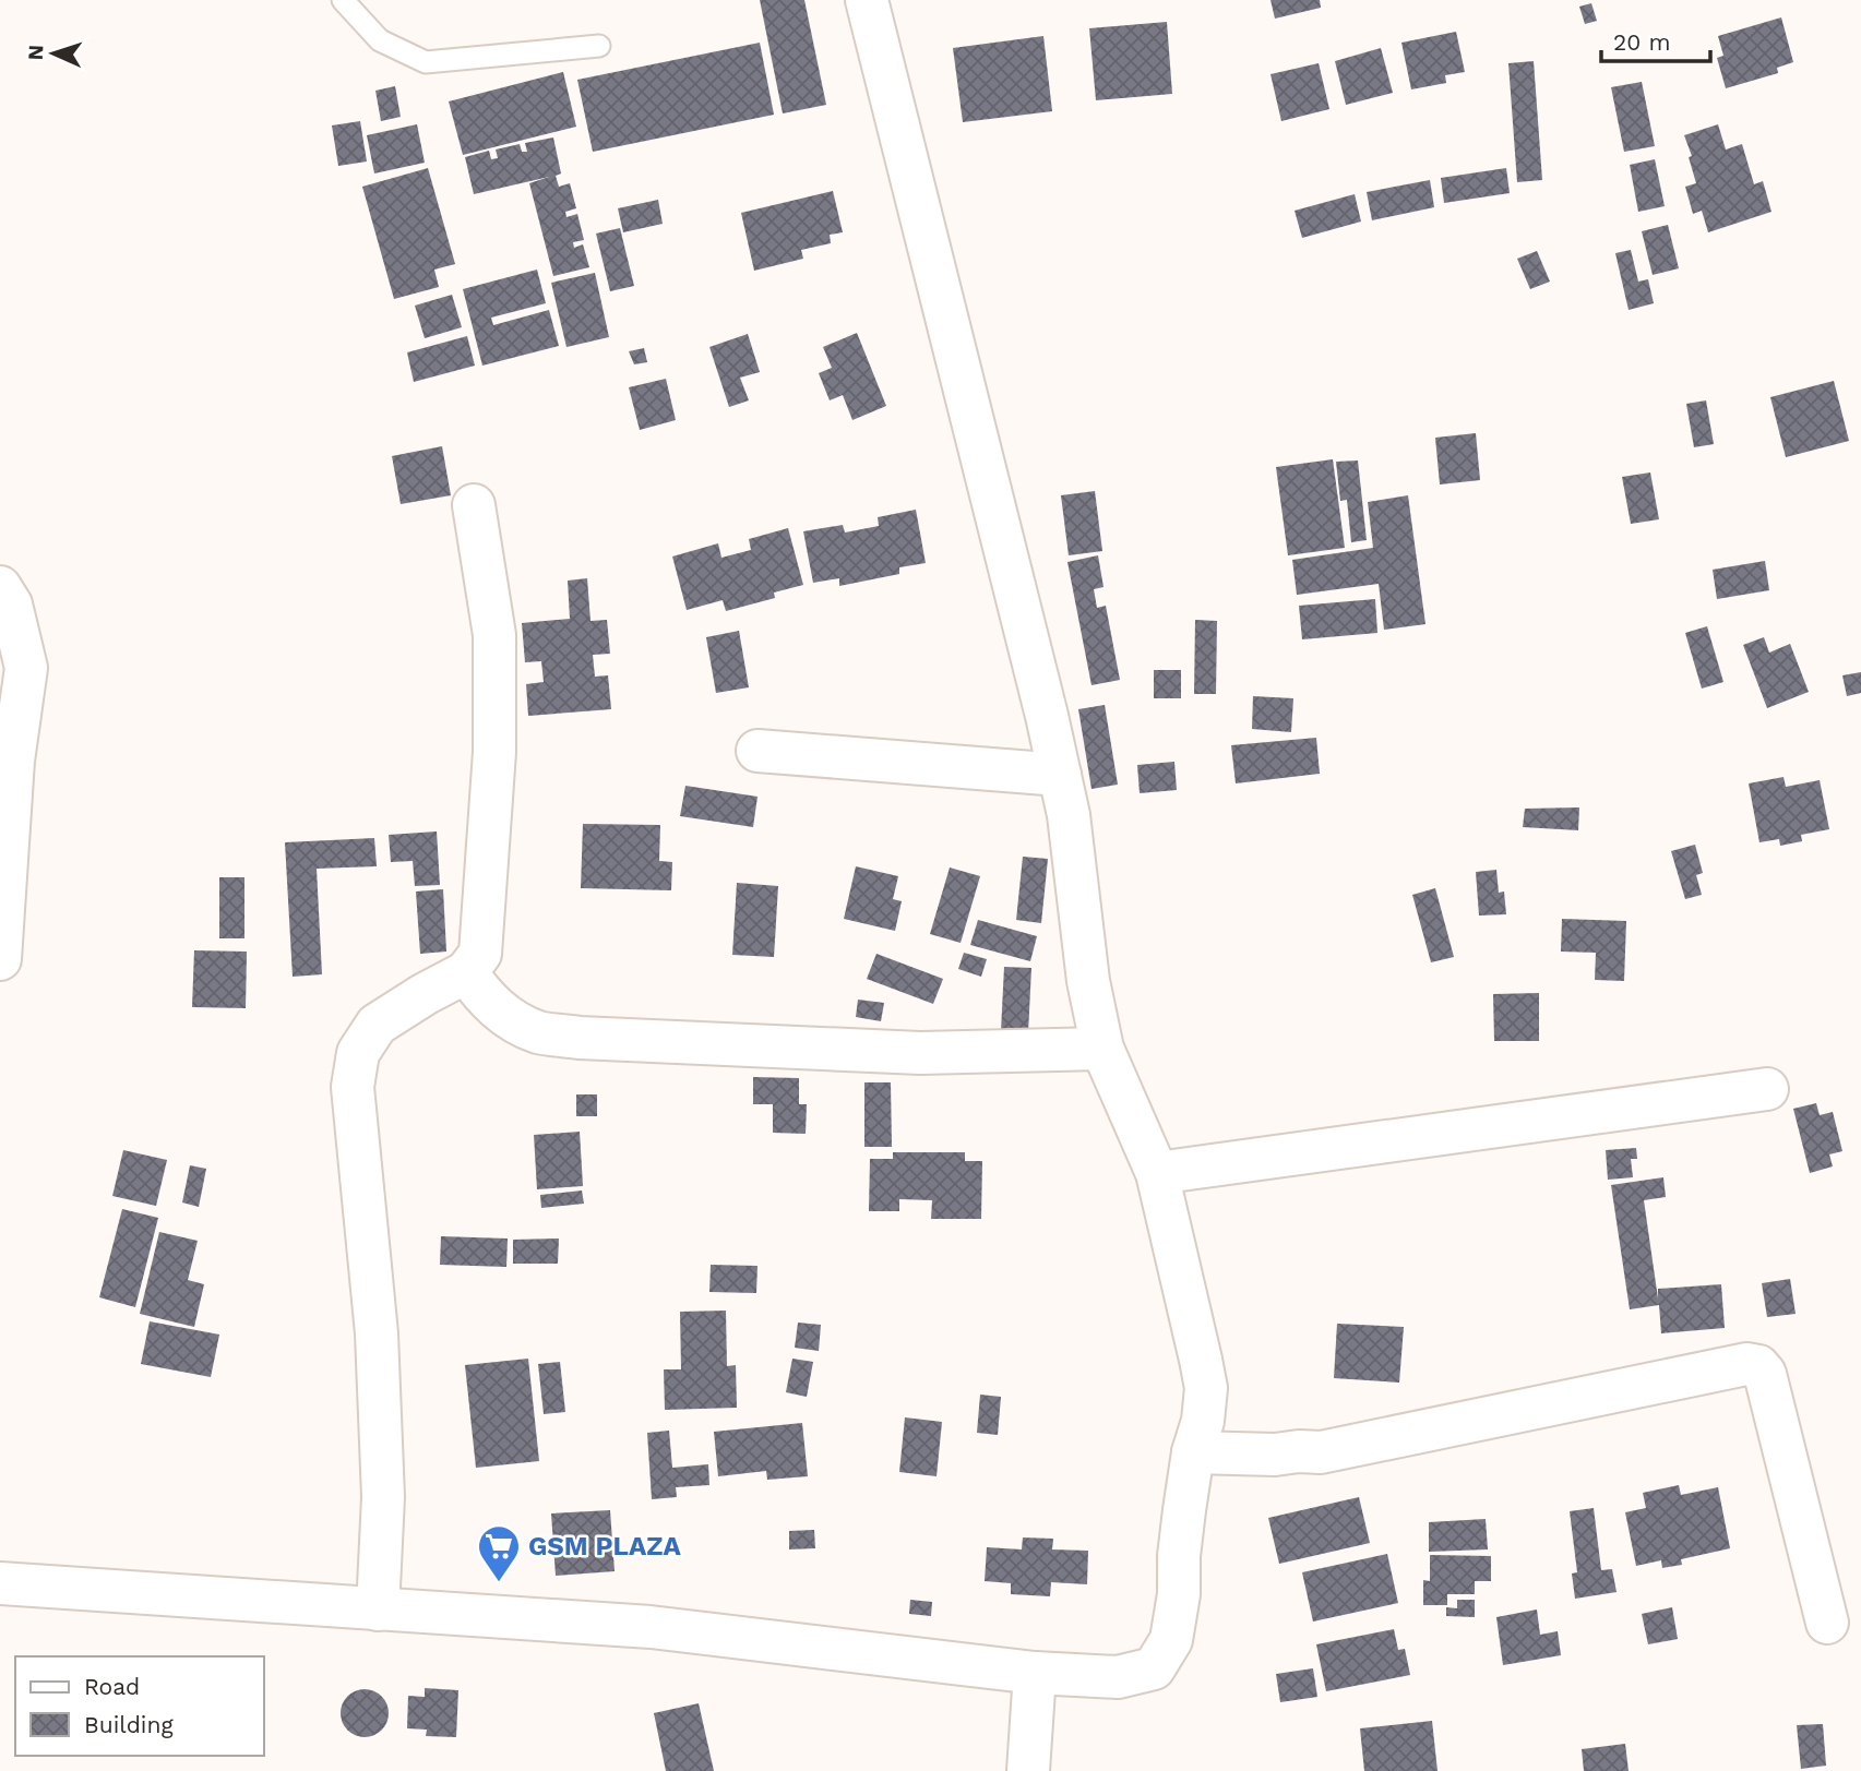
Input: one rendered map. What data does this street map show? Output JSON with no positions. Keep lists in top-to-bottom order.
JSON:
{
  "places": {
    "supermarket": ["GSM PLAZA"]
  },
  "legend": ["Road", "Building"],
  "scale_bar": "20 m",
  "north": "left"
}
